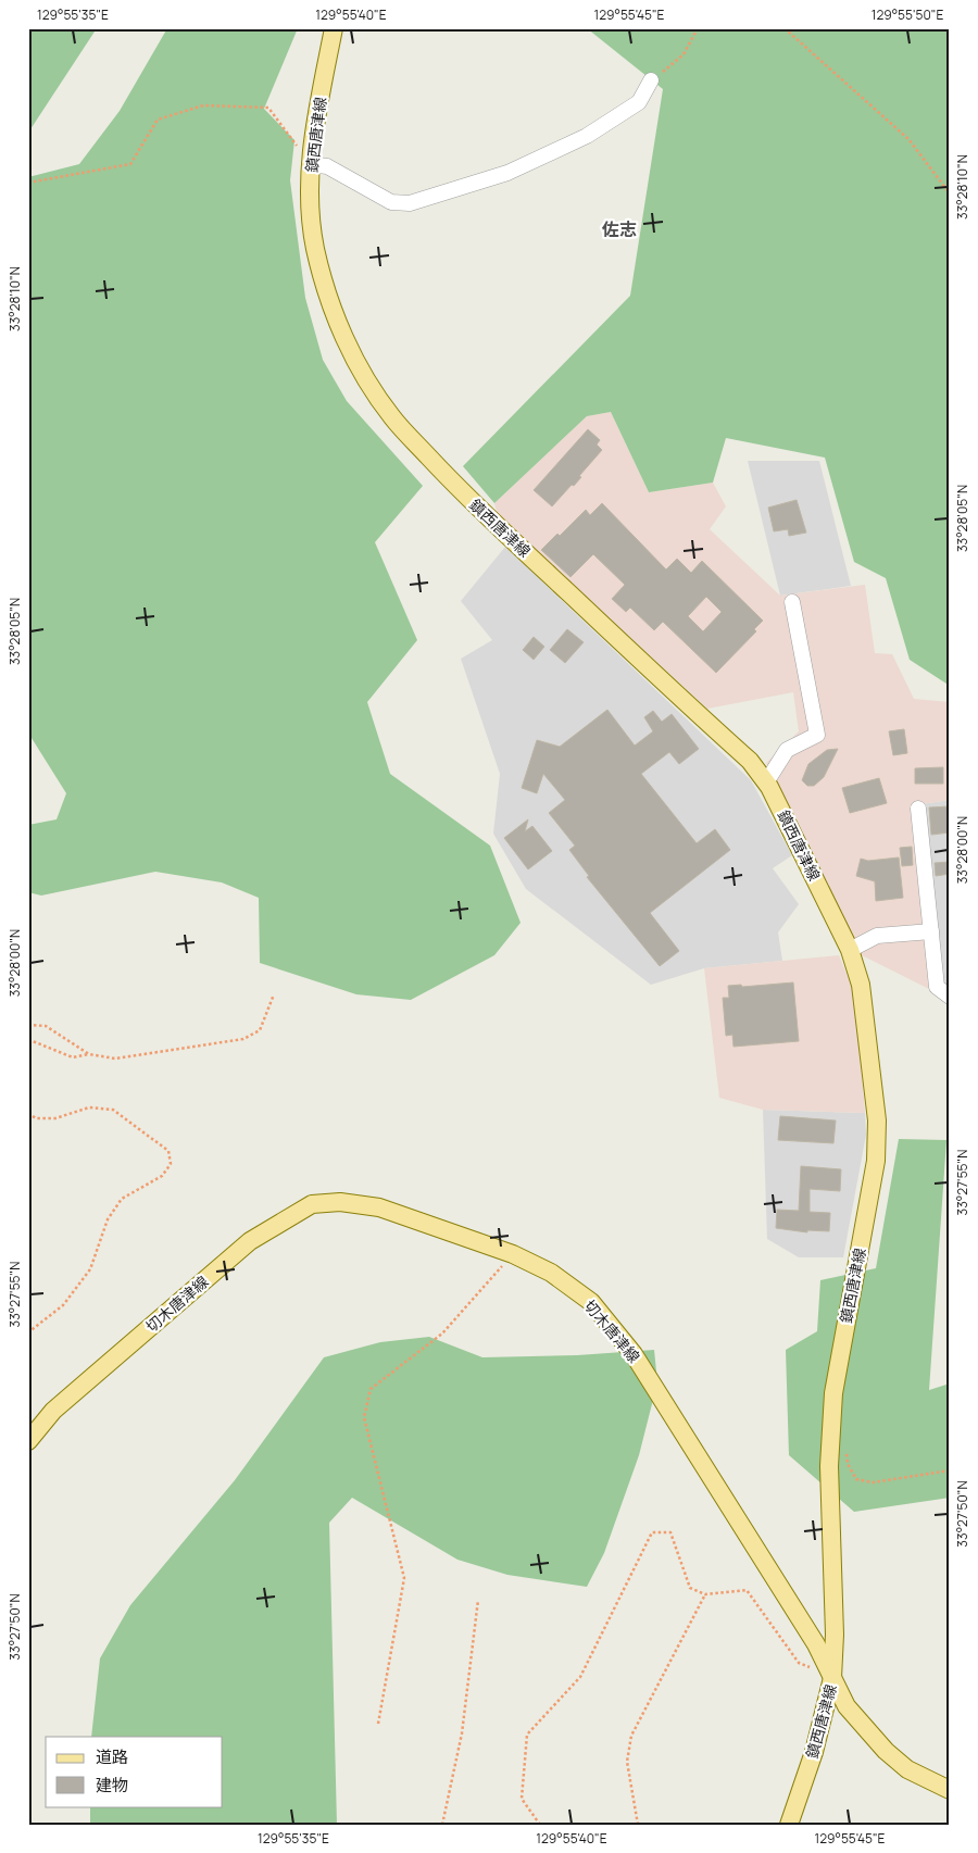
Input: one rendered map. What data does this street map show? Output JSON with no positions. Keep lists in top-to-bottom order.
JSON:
{
  "streets": {
    "main road": ["鎮西唐津線", "切木唐津線"]
  },
  "crossings": [
    ["鎮西唐津線", "切木唐津線"]
  ],
  "districts": ["佐志"],
  "legend": ["道路", "建物"],
  "coordinates": [
    "129°55'35\"E",
    "129°55'40\"E",
    "129°55'45\"E",
    "129°55'50\"E",
    "33°28'10\"N",
    "33°28'05\"N",
    "33°28'00\"N",
    "33°27'55\"N",
    "33°27'50\"N"
  ]
}
